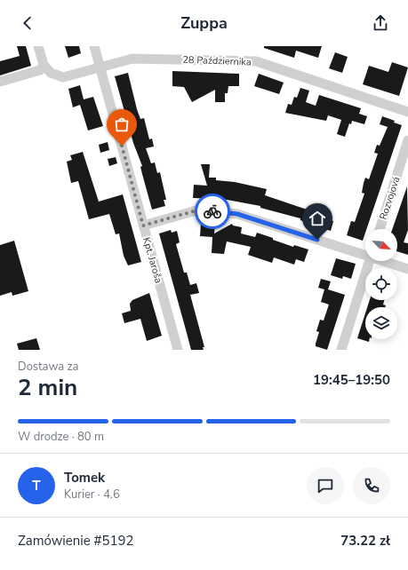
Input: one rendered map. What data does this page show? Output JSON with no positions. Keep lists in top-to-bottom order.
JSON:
{
  "streets": {
    "street": ["28 Października", "Rozvojová", "Kpt. Jaroša"]
  },
  "crossings": [
    ["28 Października", "Kpt. Jaroša"]
  ],
  "north": "bottom right",
  "page": {
    "header": "Zuppa",
    "heading": ["2 min", "Dostawa za", "19:45–19:50"],
    "panel": [
      "Tomek",
      "Kurier · 4.6",
      "Zamówienie #5192",
      "73.22 zł"
    ],
    "bar": "W drodze · 80 m",
    "round": "T"
  }
}
